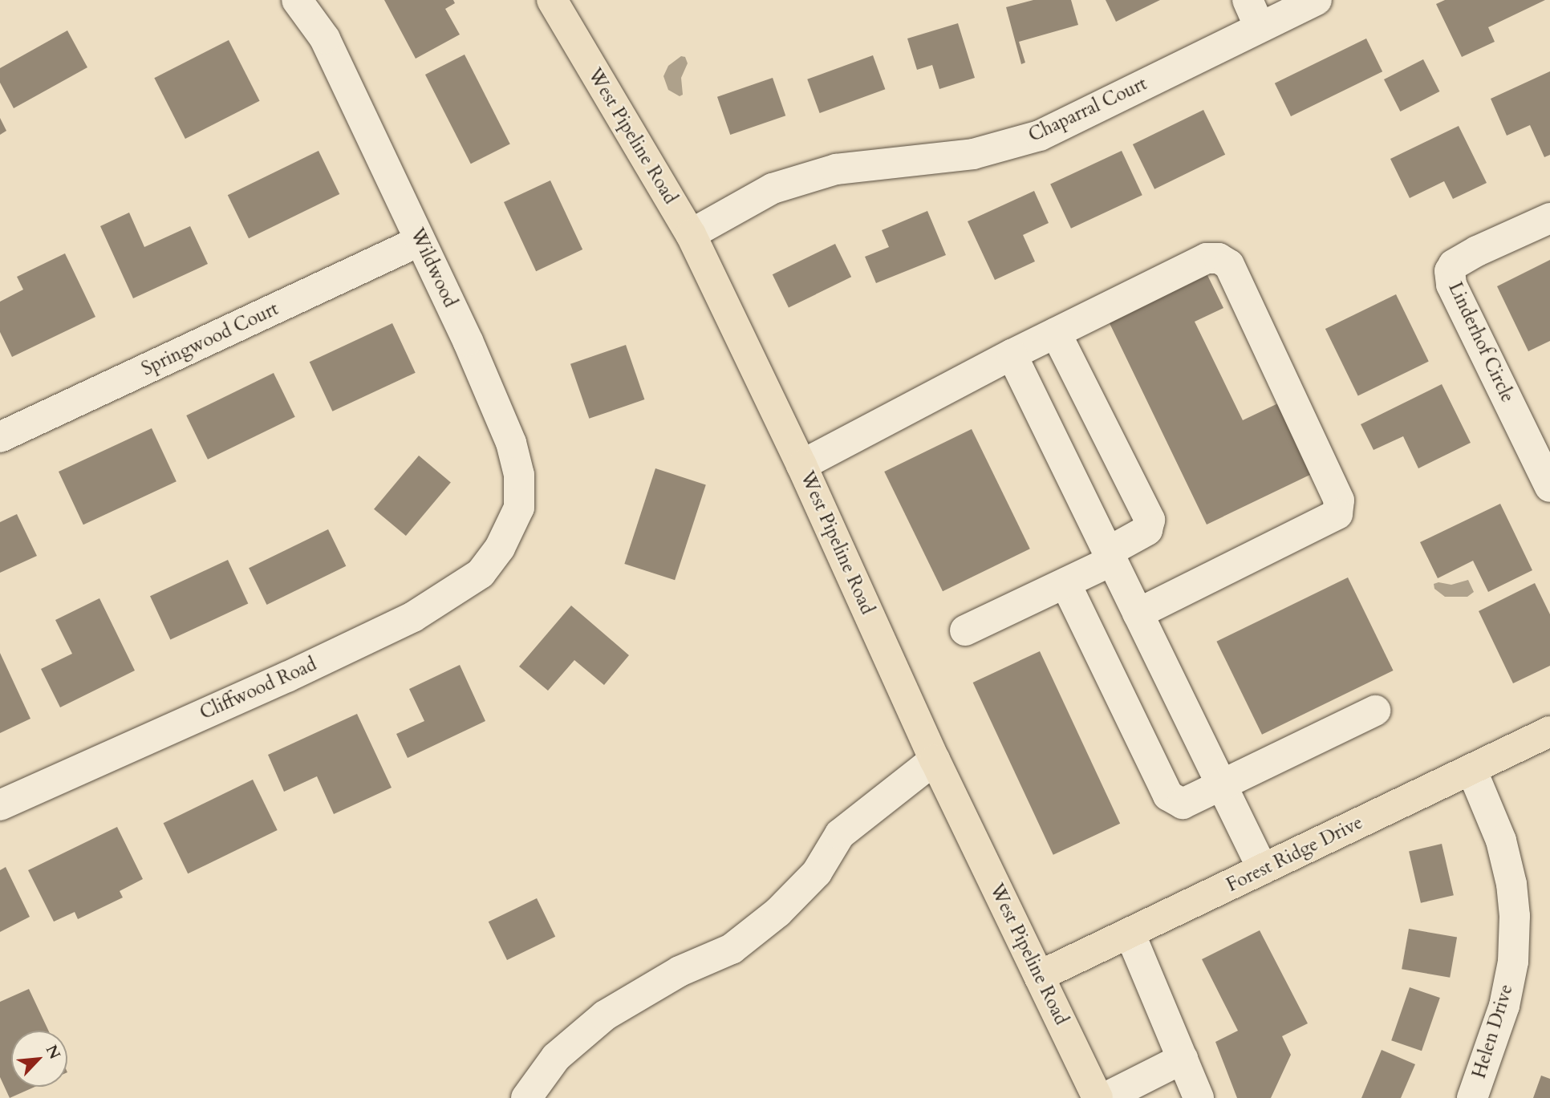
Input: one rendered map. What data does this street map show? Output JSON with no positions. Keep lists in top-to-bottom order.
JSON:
{
  "streets": {
    "main road": ["West Pipeline Road", "Forest Ridge Drive"],
    "street": [
      "Chaparral Court",
      "Wildwood",
      "Springwood Court",
      "Linderhof Circle",
      "Cliffwood Road",
      "Helen Drive"
    ]
  },
  "crossings": [
    ["Chaparral Court", "West Pipeline Road"],
    ["West Pipeline Road", "Forest Ridge Drive"],
    ["Wildwood", "Springwood Court"],
    ["Wildwood", "Cliffwood Road"],
    ["Forest Ridge Drive", "Helen Drive"]
  ],
  "north": "top right"
}
